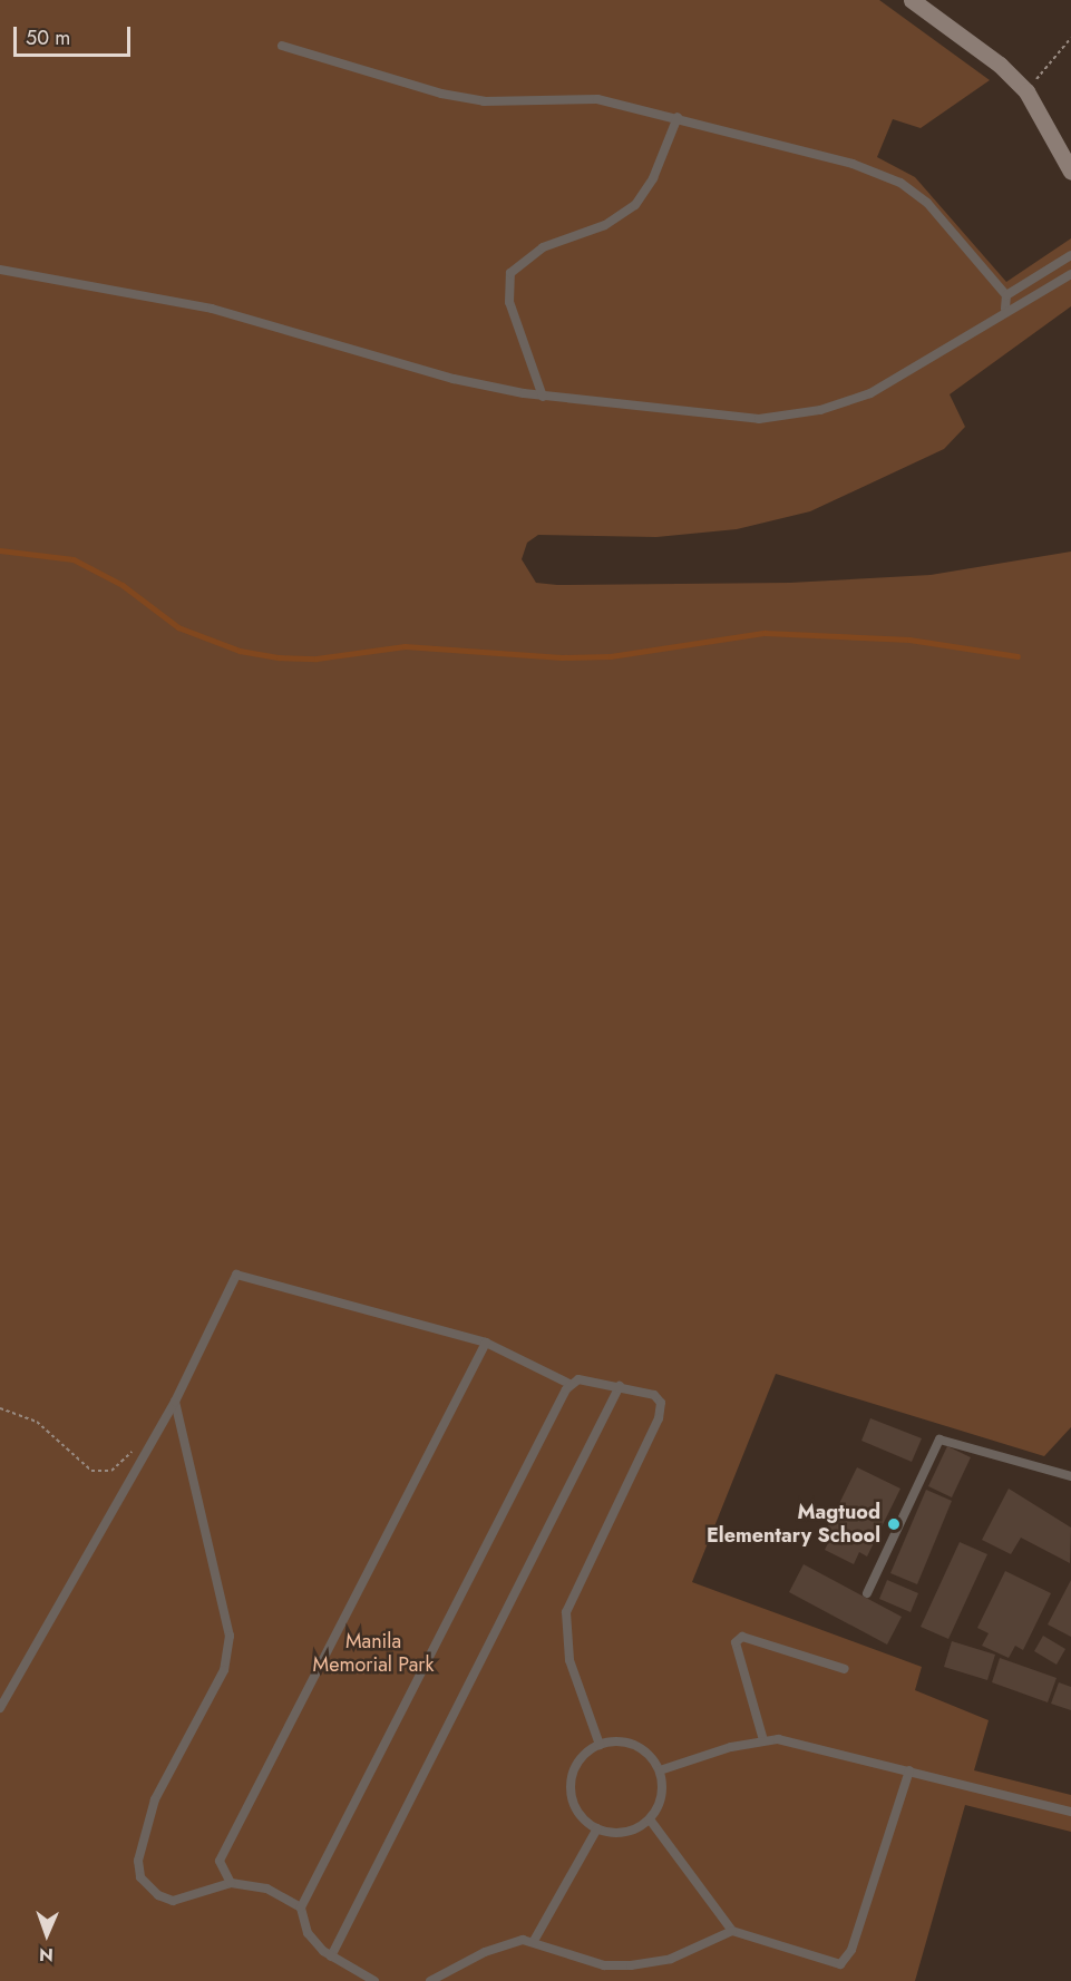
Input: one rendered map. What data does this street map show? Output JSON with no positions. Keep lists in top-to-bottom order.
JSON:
{
  "parks": ["Manila Memorial Park"],
  "places": ["Magtuod Elementary School"],
  "scale_bar": "50 m",
  "north": "bottom"
}
